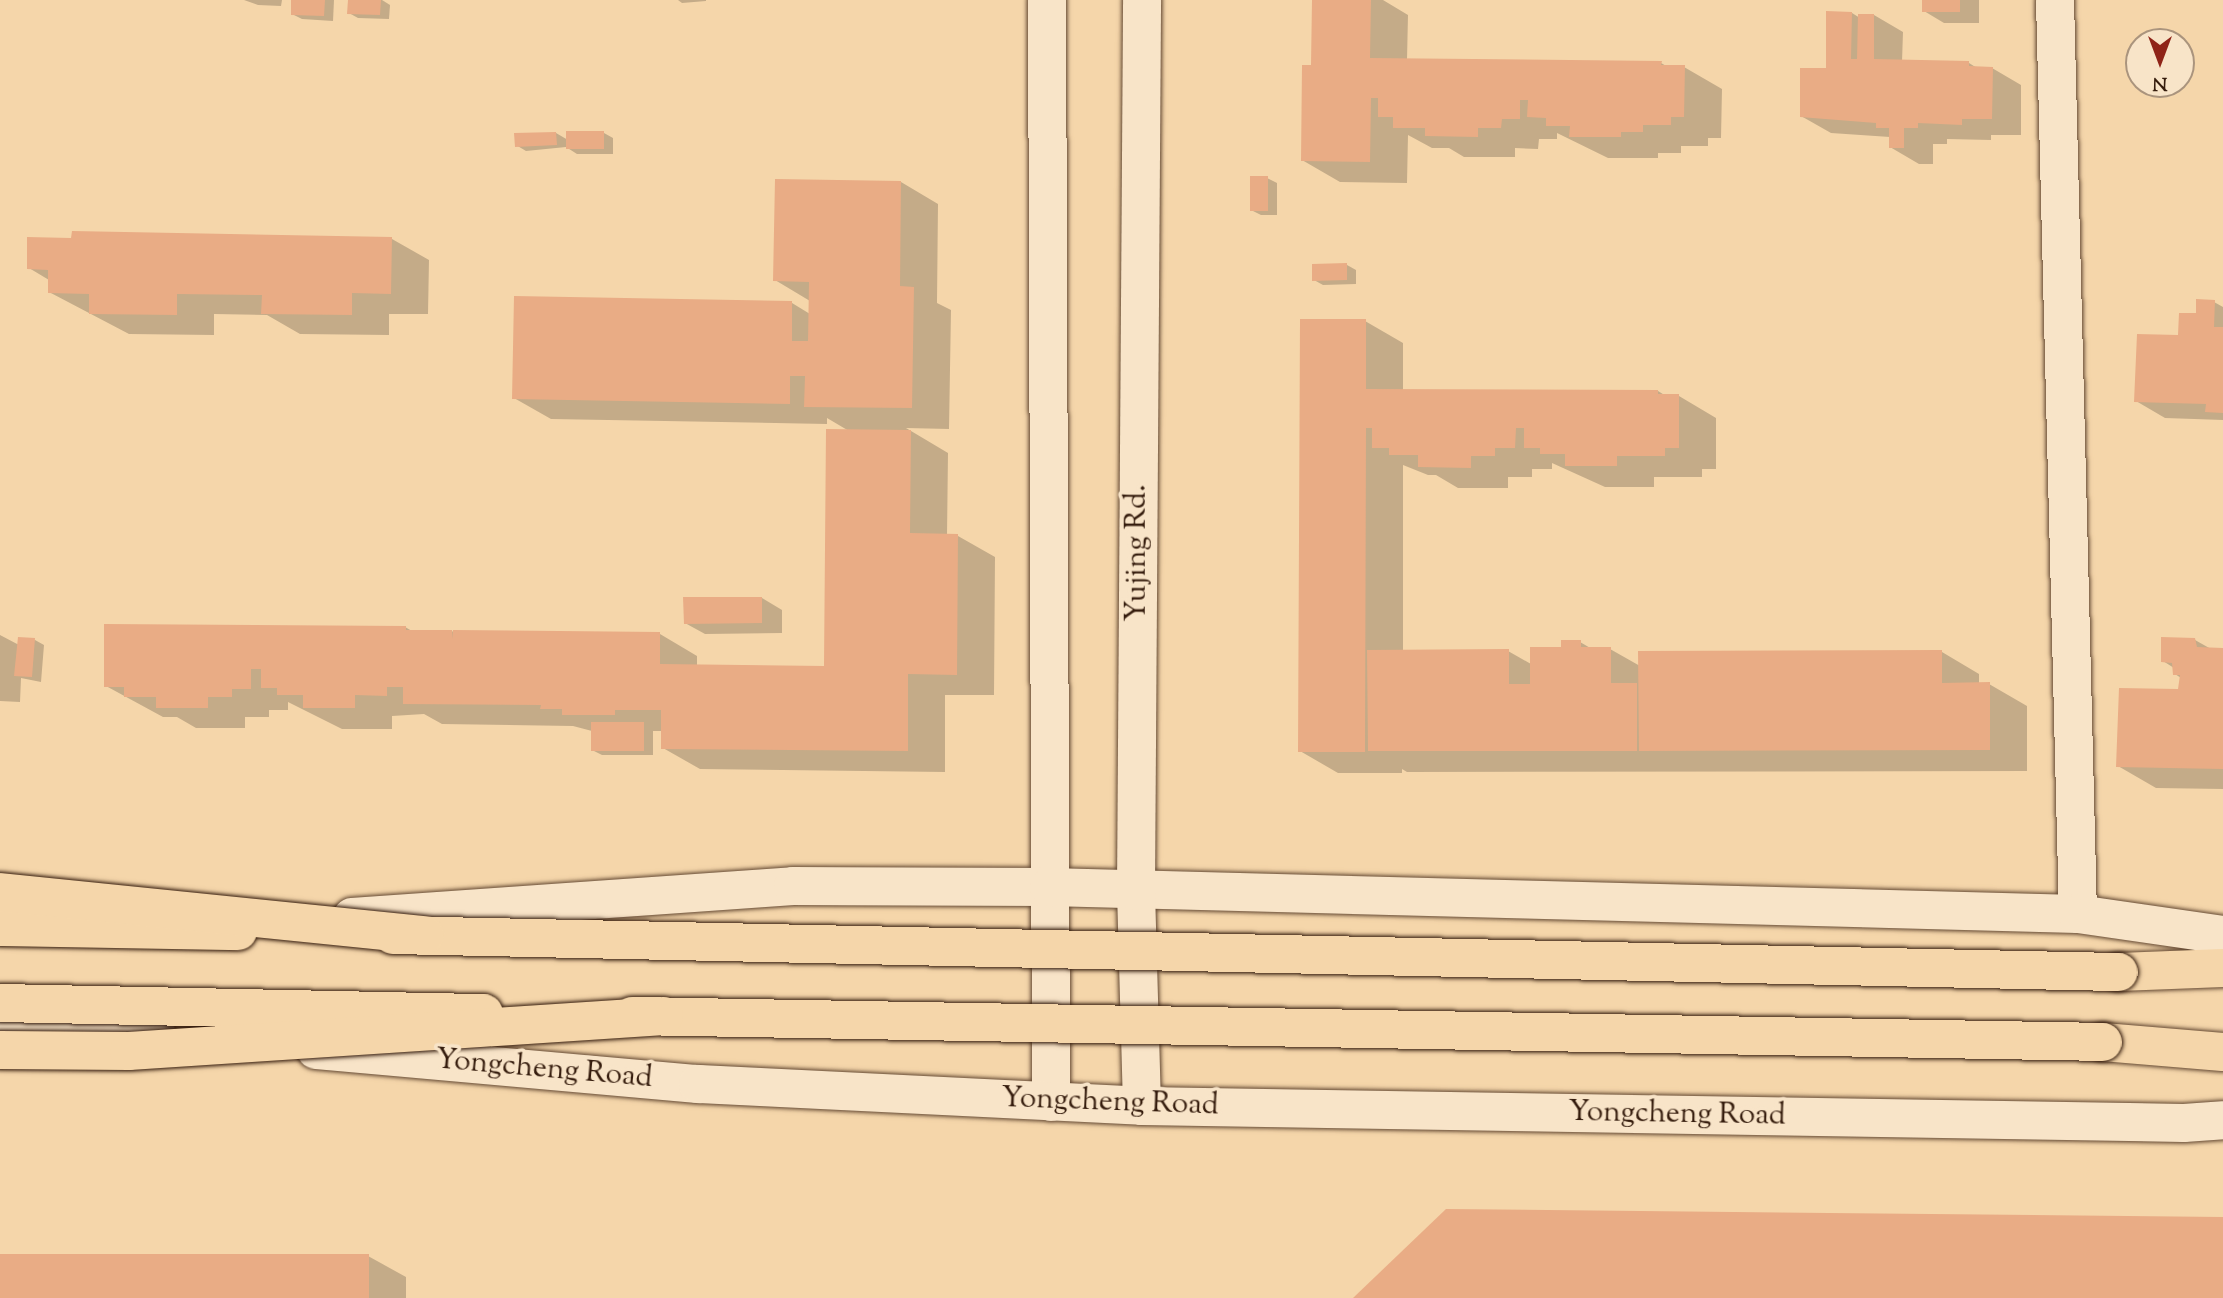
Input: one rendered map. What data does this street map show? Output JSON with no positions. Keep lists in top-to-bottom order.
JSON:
{
  "streets": {
    "street": ["Yujing Rd.", "Yongcheng Road"]
  },
  "crossings": [
    ["Yujing Rd.", "Yongcheng Road"]
  ],
  "north": "bottom"
}
